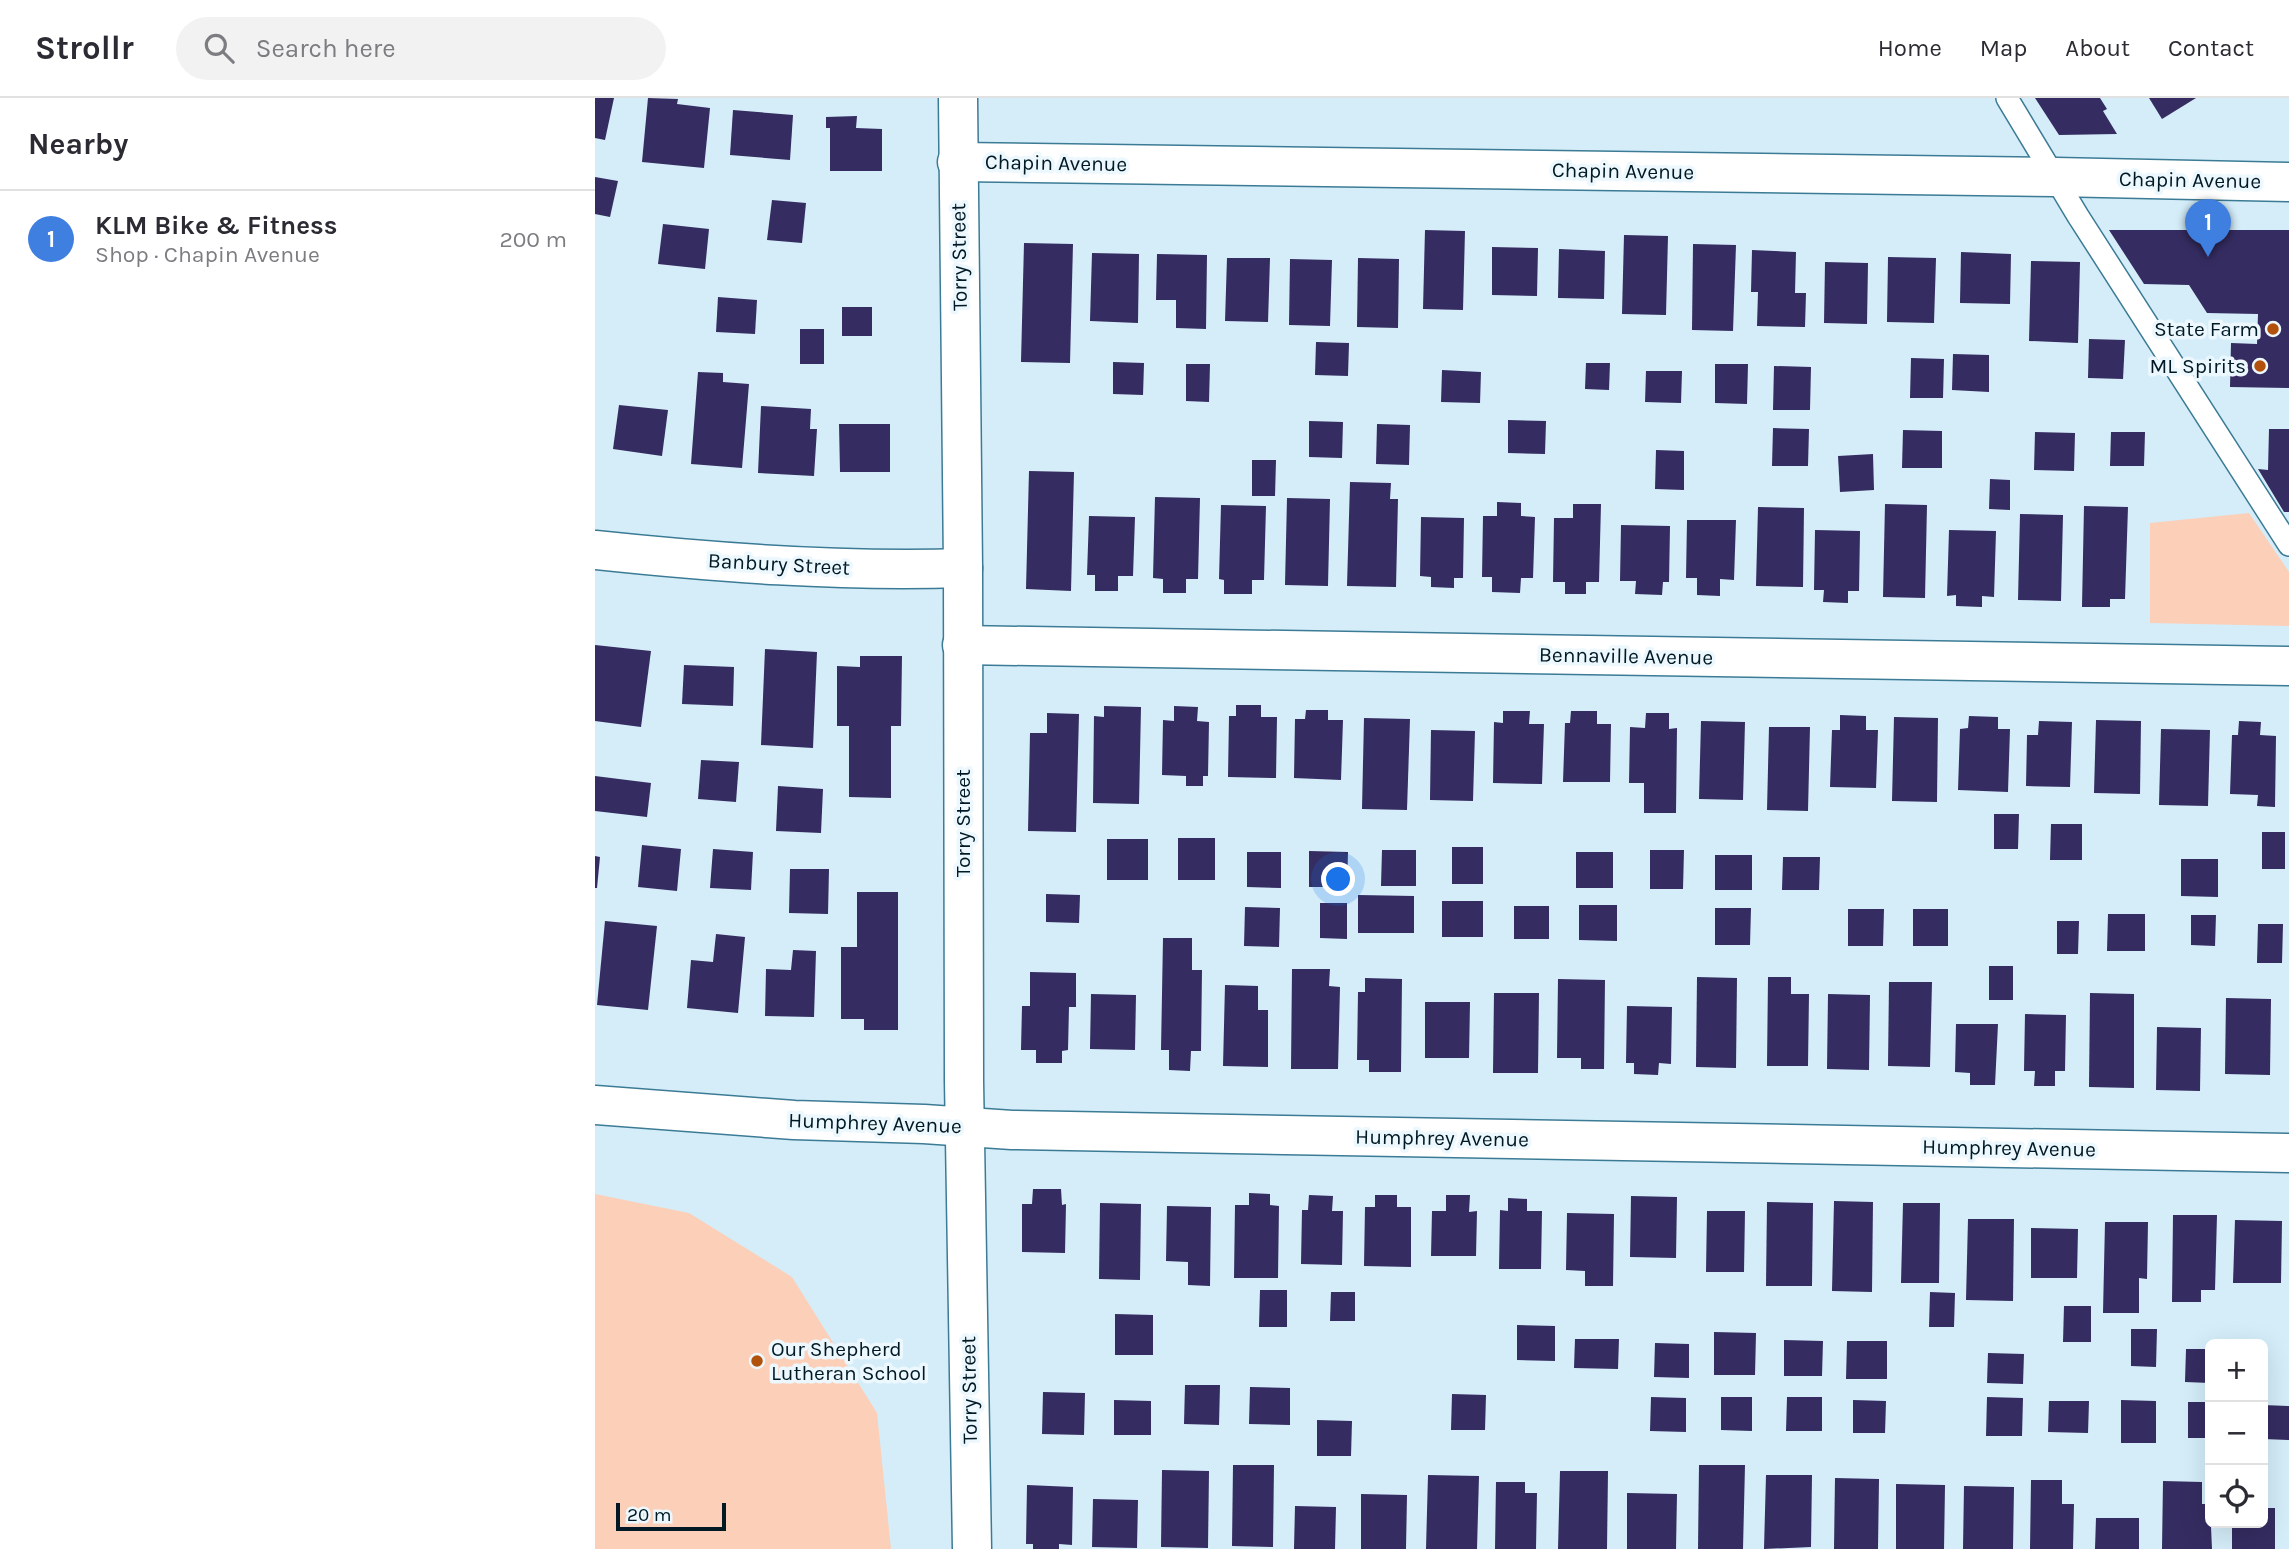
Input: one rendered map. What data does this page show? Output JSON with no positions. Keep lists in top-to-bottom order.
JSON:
{
  "streets": {
    "street": [
      "Chapin Avenue",
      "Torry Street",
      "Banbury Street",
      "Bennaville Avenue",
      "Humphrey Avenue"
    ]
  },
  "crossings": [
    ["Chapin Avenue", "Torry Street"],
    ["Torry Street", "Banbury Street"],
    ["Torry Street", "Bennaville Avenue"],
    ["Torry Street", "Humphrey Avenue"]
  ],
  "places": ["State Farm", "ML Spirits", "Our Shepherd Lutheran School"],
  "scale_bar": "20 m",
  "page": {
    "header": "Strollr",
    "search": "Search here",
    "nav": [
      "Home",
      "Map",
      "About",
      "Contact"
    ],
    "heading": "Nearby",
    "list": [
      {
        "mark": "1",
        "name": "KLM Bike & Fitness",
        "note": "Shop · Chapin Avenue",
        "value": "200 m"
      }
    ],
    "pins": "1",
    "map_buttons": ["+", "−"],
    "scale": "20 m"
  }
}
